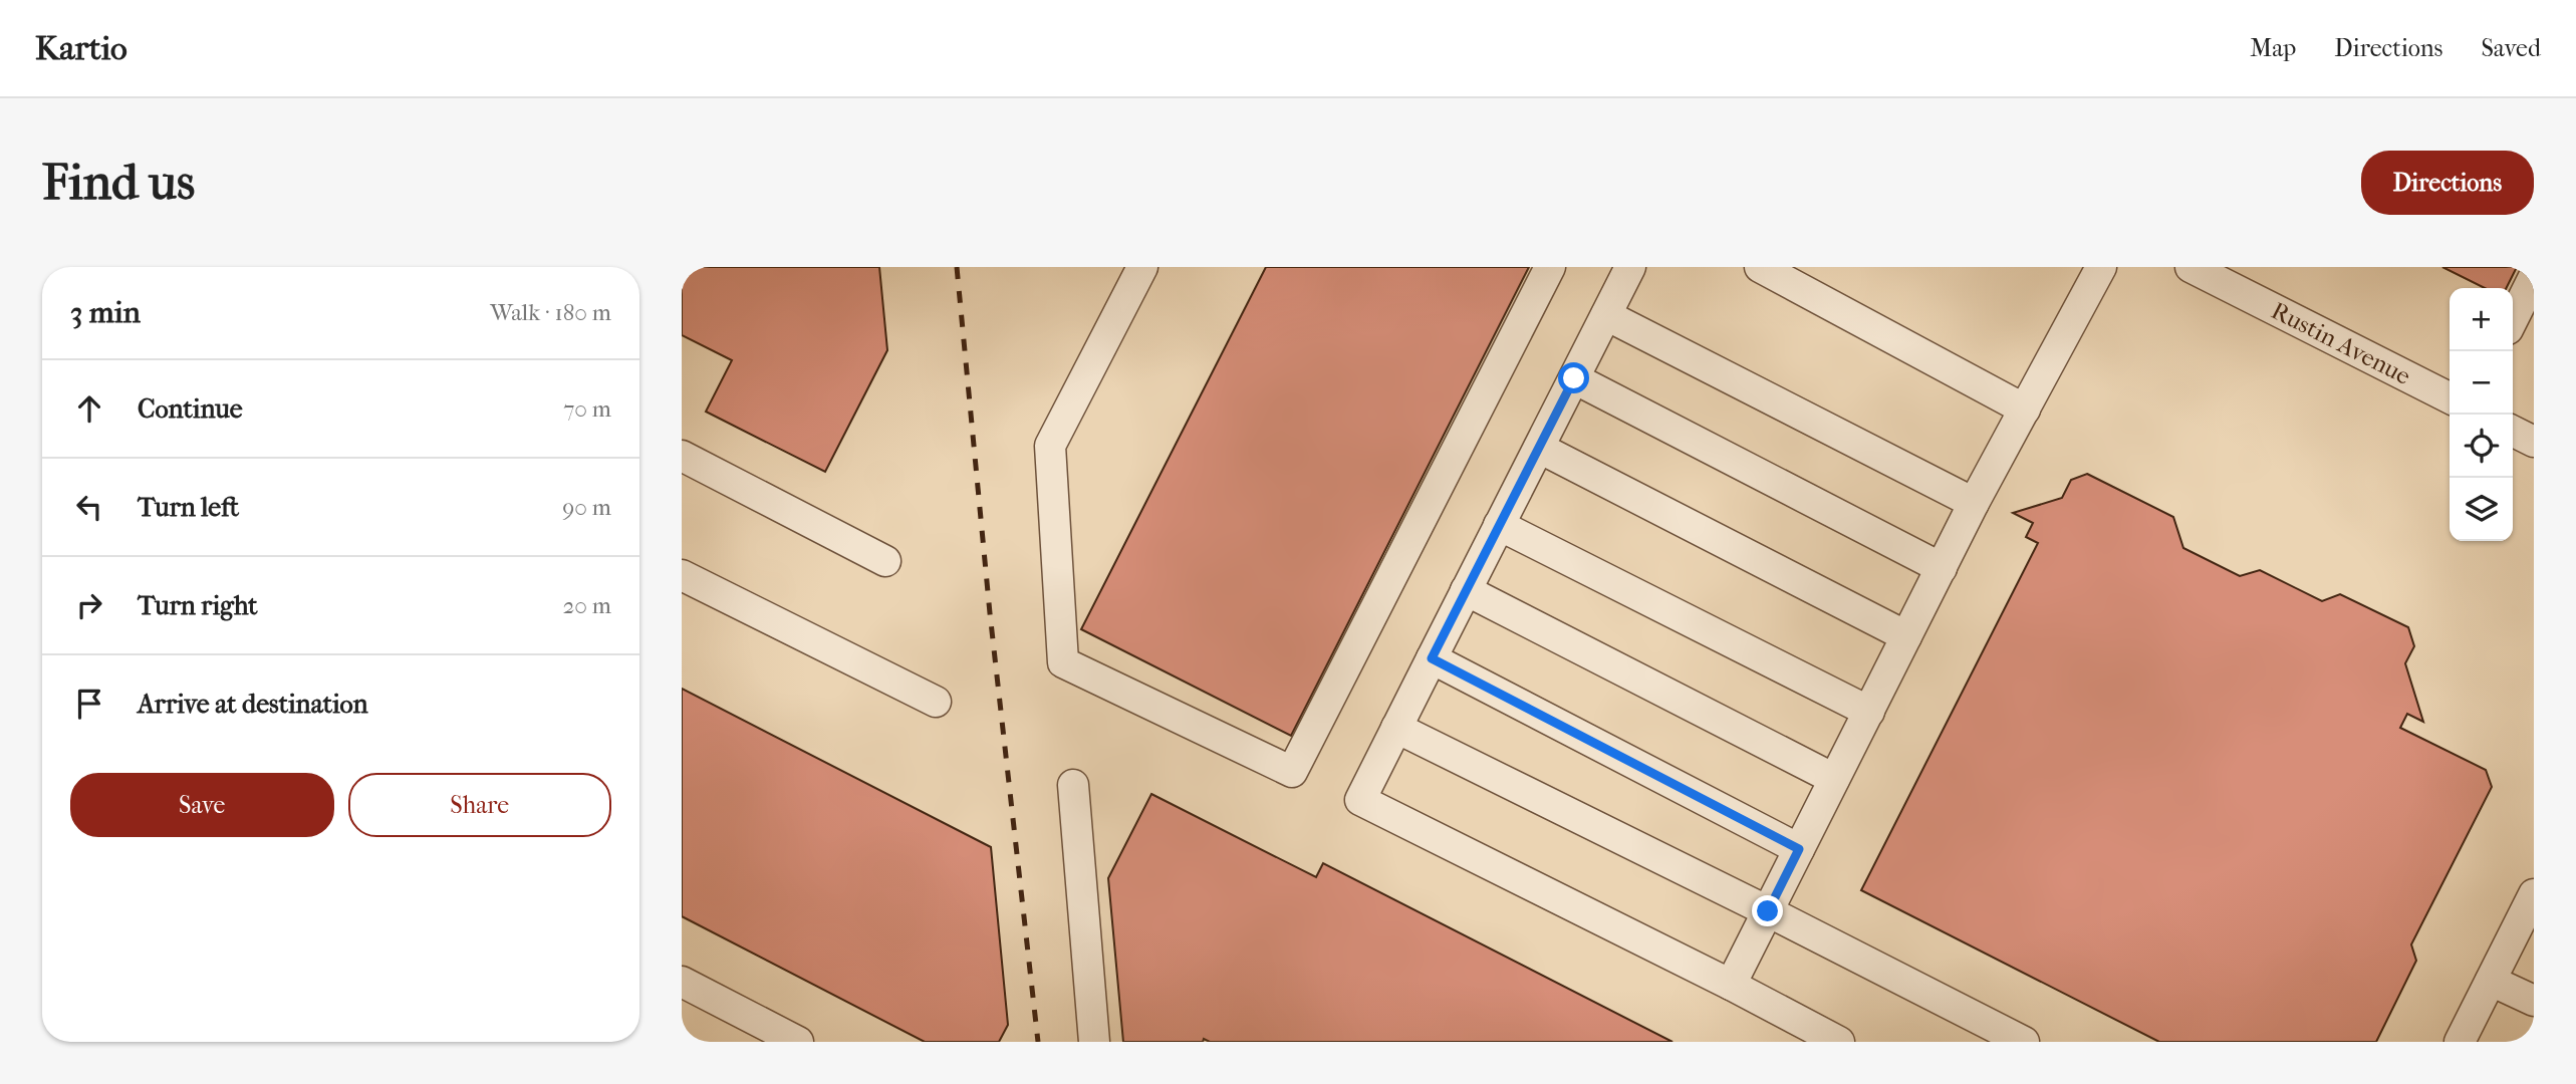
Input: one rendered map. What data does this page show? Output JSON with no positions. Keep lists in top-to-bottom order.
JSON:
{
  "streets": {
    "street": ["Rustin Avenue"]
  },
  "page": {
    "header": "Kartio",
    "nav": ["Map", "Directions", "Saved"],
    "buttons": [
      "Directions",
      ["Save", "Share"]
    ],
    "title": "Find us",
    "heading": ["3 min", "Walk · 180 m"],
    "map_buttons": ["+", "−"],
    "list": [
      ["Continue", "70 m"],
      ["Turn left", "90 m"],
      ["Turn right", "20 m"],
      "Arrive at destination"
    ]
  }
}
